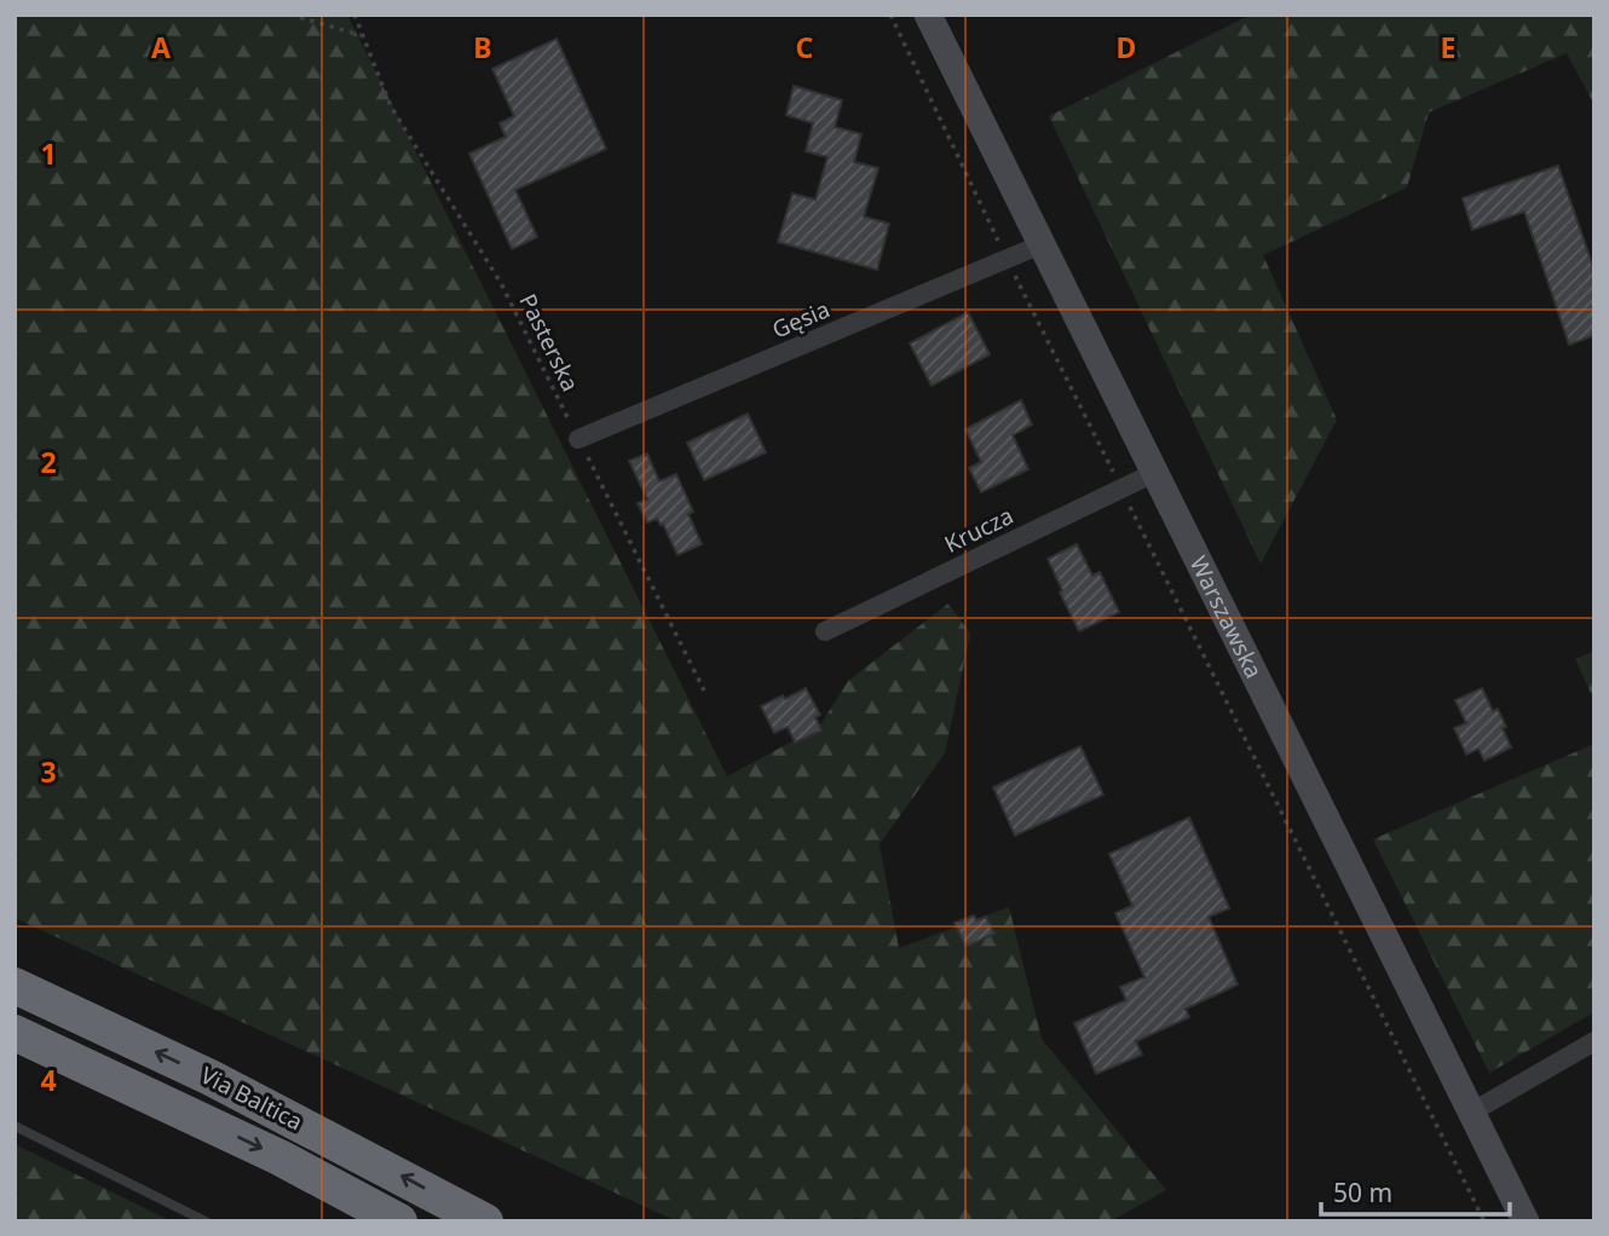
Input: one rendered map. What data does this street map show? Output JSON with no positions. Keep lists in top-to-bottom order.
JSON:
{
  "streets": {
    "highway": ["Via Baltica"],
    "street": ["Gęsia", "Krucza", "Warszawska"],
    "path": ["Pasterska"]
  },
  "crossings": [
    ["Gęsia", "Pasterska"],
    ["Gęsia", "Warszawska"],
    ["Krucza", "Warszawska"]
  ],
  "scale_bar": "50 m",
  "grid": {
    "columns": [
      "A",
      "B",
      "C",
      "D",
      "E"
    ],
    "rows": [
      "1",
      "2",
      "3",
      "4"
    ]
  }
}
